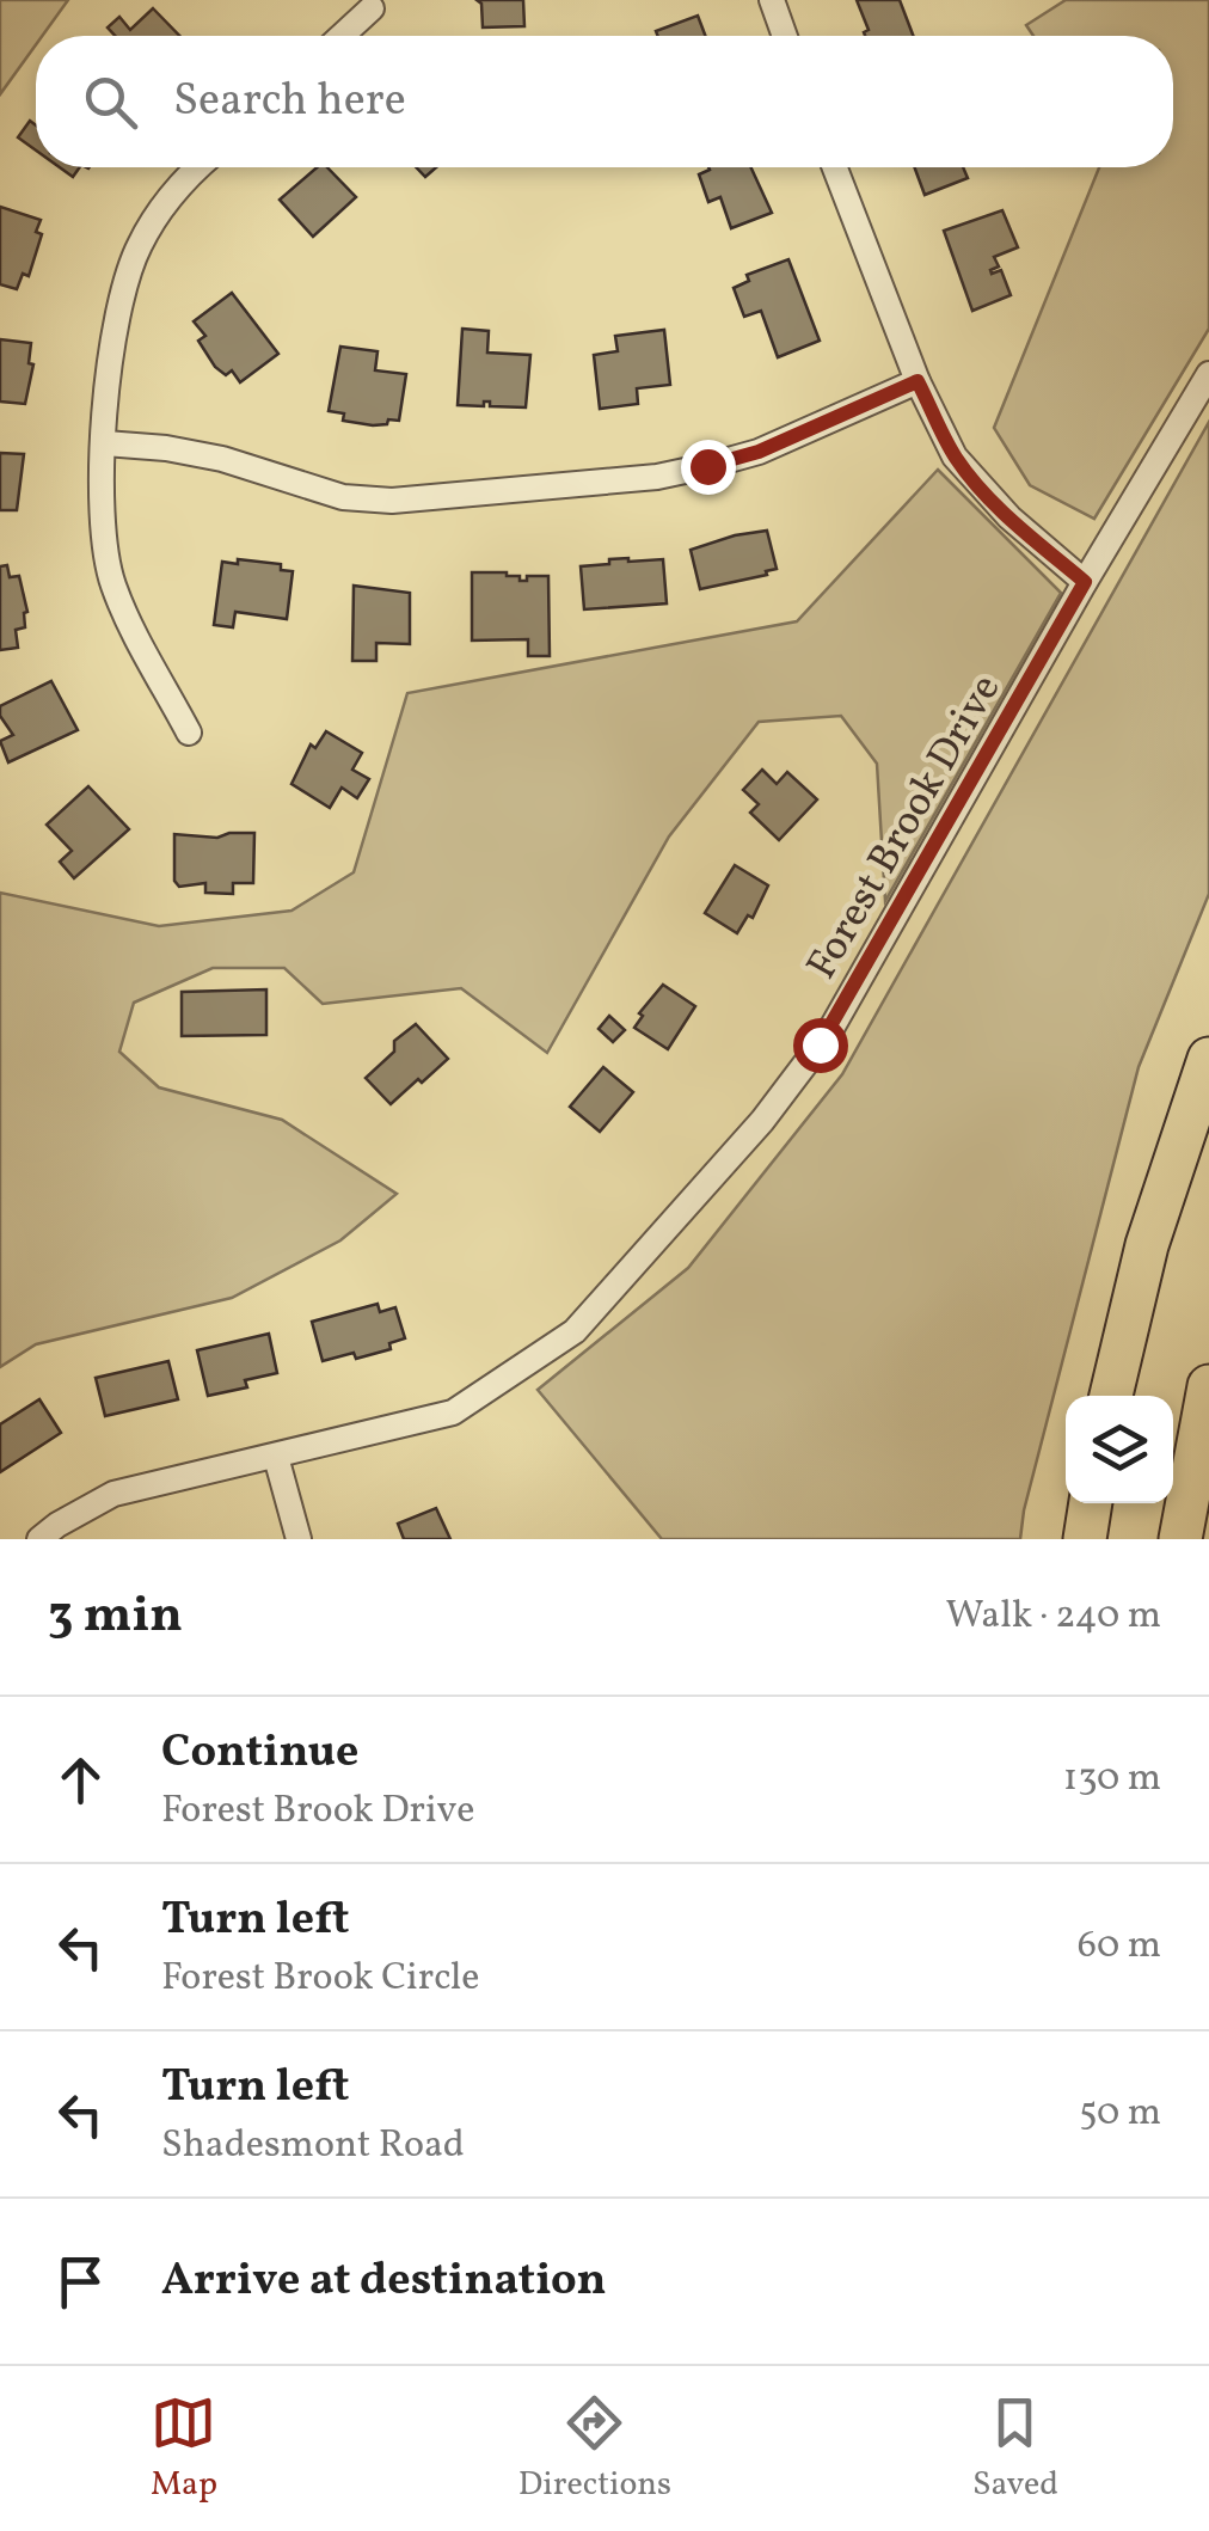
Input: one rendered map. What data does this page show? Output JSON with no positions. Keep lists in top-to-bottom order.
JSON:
{
  "streets": {
    "street": ["Forest Brook Drive"]
  },
  "page": {
    "search": "Search here",
    "heading": ["3 min", "Walk · 240 m"],
    "list": [
      ["Continue", "Forest Brook Drive", "130 m"],
      ["Turn left", "Forest Brook Circle", "60 m"],
      ["Turn left", "Shadesmont Road", "50 m"],
      "Arrive at destination"
    ],
    "nav": ["Map", "Directions", "Saved"]
  }
}
